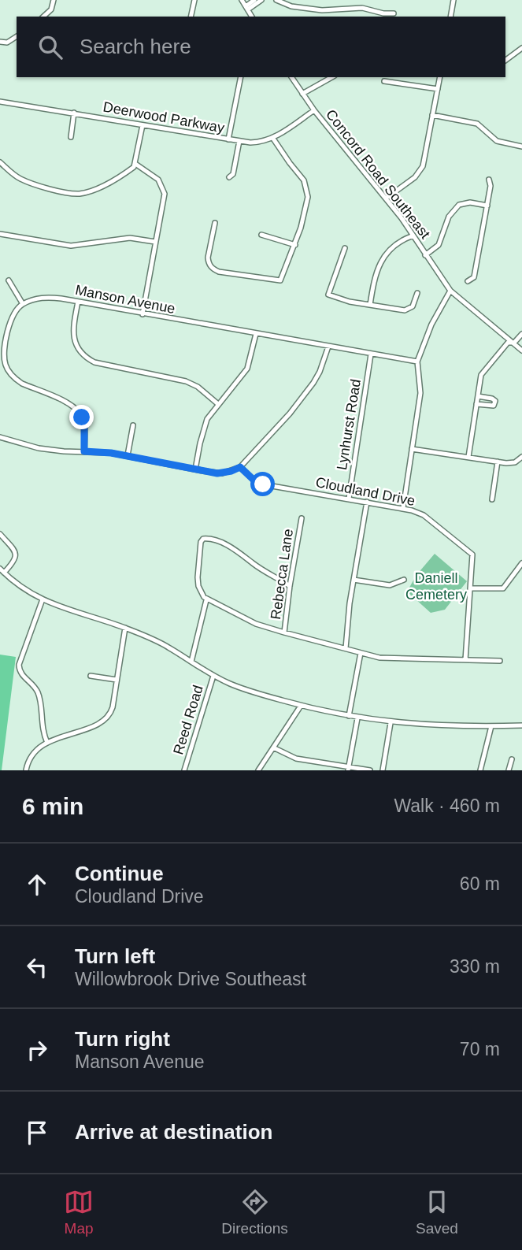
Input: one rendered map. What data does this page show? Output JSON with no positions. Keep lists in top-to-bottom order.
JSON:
{
  "streets": {
    "street": [
      "Deerwood Parkway",
      "Concord Road Southeast",
      "Manson Avenue",
      "Lynhurst Road",
      "Cloudland Drive",
      "Rebecca Lane",
      "Reed Road"
    ]
  },
  "crossings": [
    ["Deerwood Parkway", "Concord Road Southeast"],
    ["Manson Avenue", "Lynhurst Road"],
    ["Lynhurst Road", "Cloudland Drive"]
  ],
  "parks": ["Daniell Cemetery"],
  "page": {
    "search": "Search here",
    "heading": ["6 min", "Walk · 460 m"],
    "list": [
      ["Continue", "Cloudland Drive", "60 m"],
      ["Turn left", "Willowbrook Drive Southeast", "330 m"],
      ["Turn right", "Manson Avenue", "70 m"],
      "Arrive at destination"
    ],
    "nav": ["Map", "Directions", "Saved"]
  }
}
